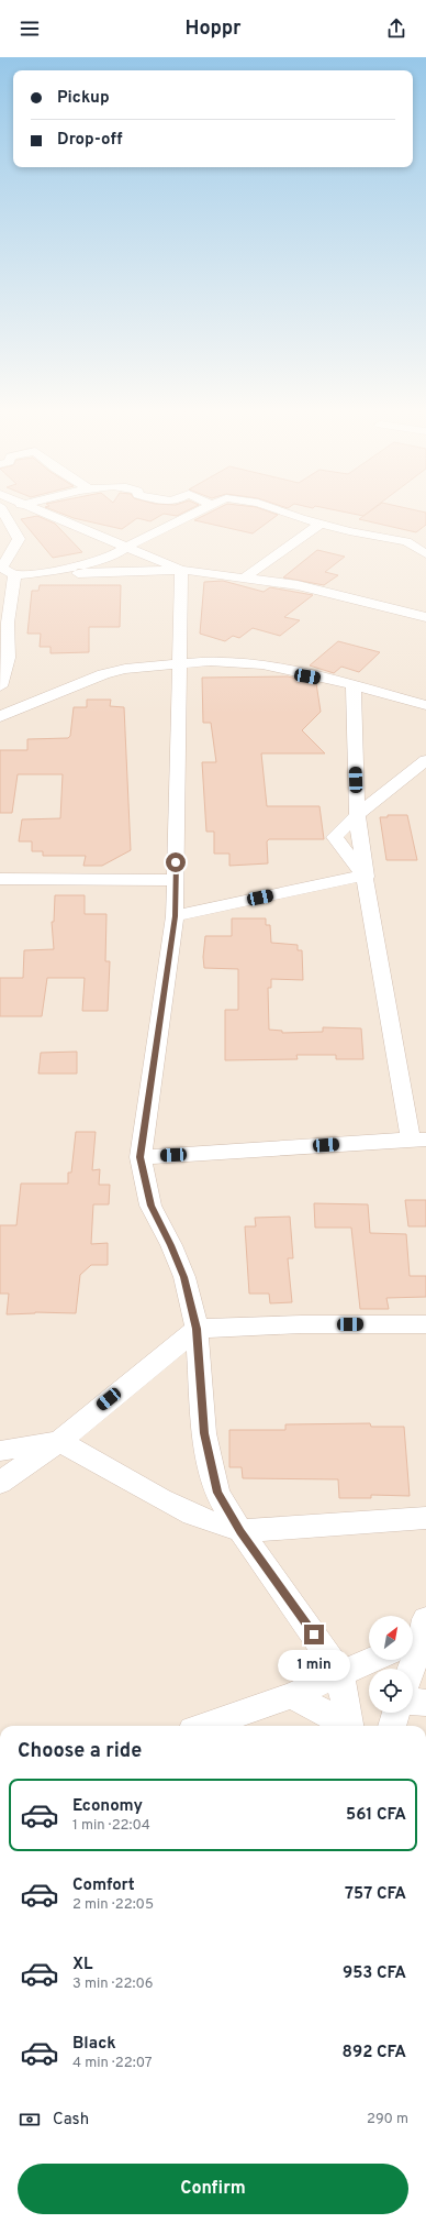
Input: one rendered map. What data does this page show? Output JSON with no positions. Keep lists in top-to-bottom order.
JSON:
{
  "north": "top right",
  "page": {
    "header": "Hoppr",
    "banner": ["Pickup", "Drop-off"],
    "bubble": "1 min",
    "heading": "Choose a ride",
    "list": [
      {
        "name": "Economy",
        "note": "1 min · 22:04",
        "value": "561 CFA"
      },
      {
        "name": "Comfort",
        "note": "2 min · 22:05",
        "value": "757 CFA"
      },
      {
        "name": "XL",
        "note": "3 min · 22:06",
        "value": "953 CFA"
      },
      {
        "name": "Black",
        "note": "4 min · 22:07",
        "value": "892 CFA"
      }
    ],
    "pay": ["Cash", "290 m"],
    "buttons": "Confirm"
  }
}
